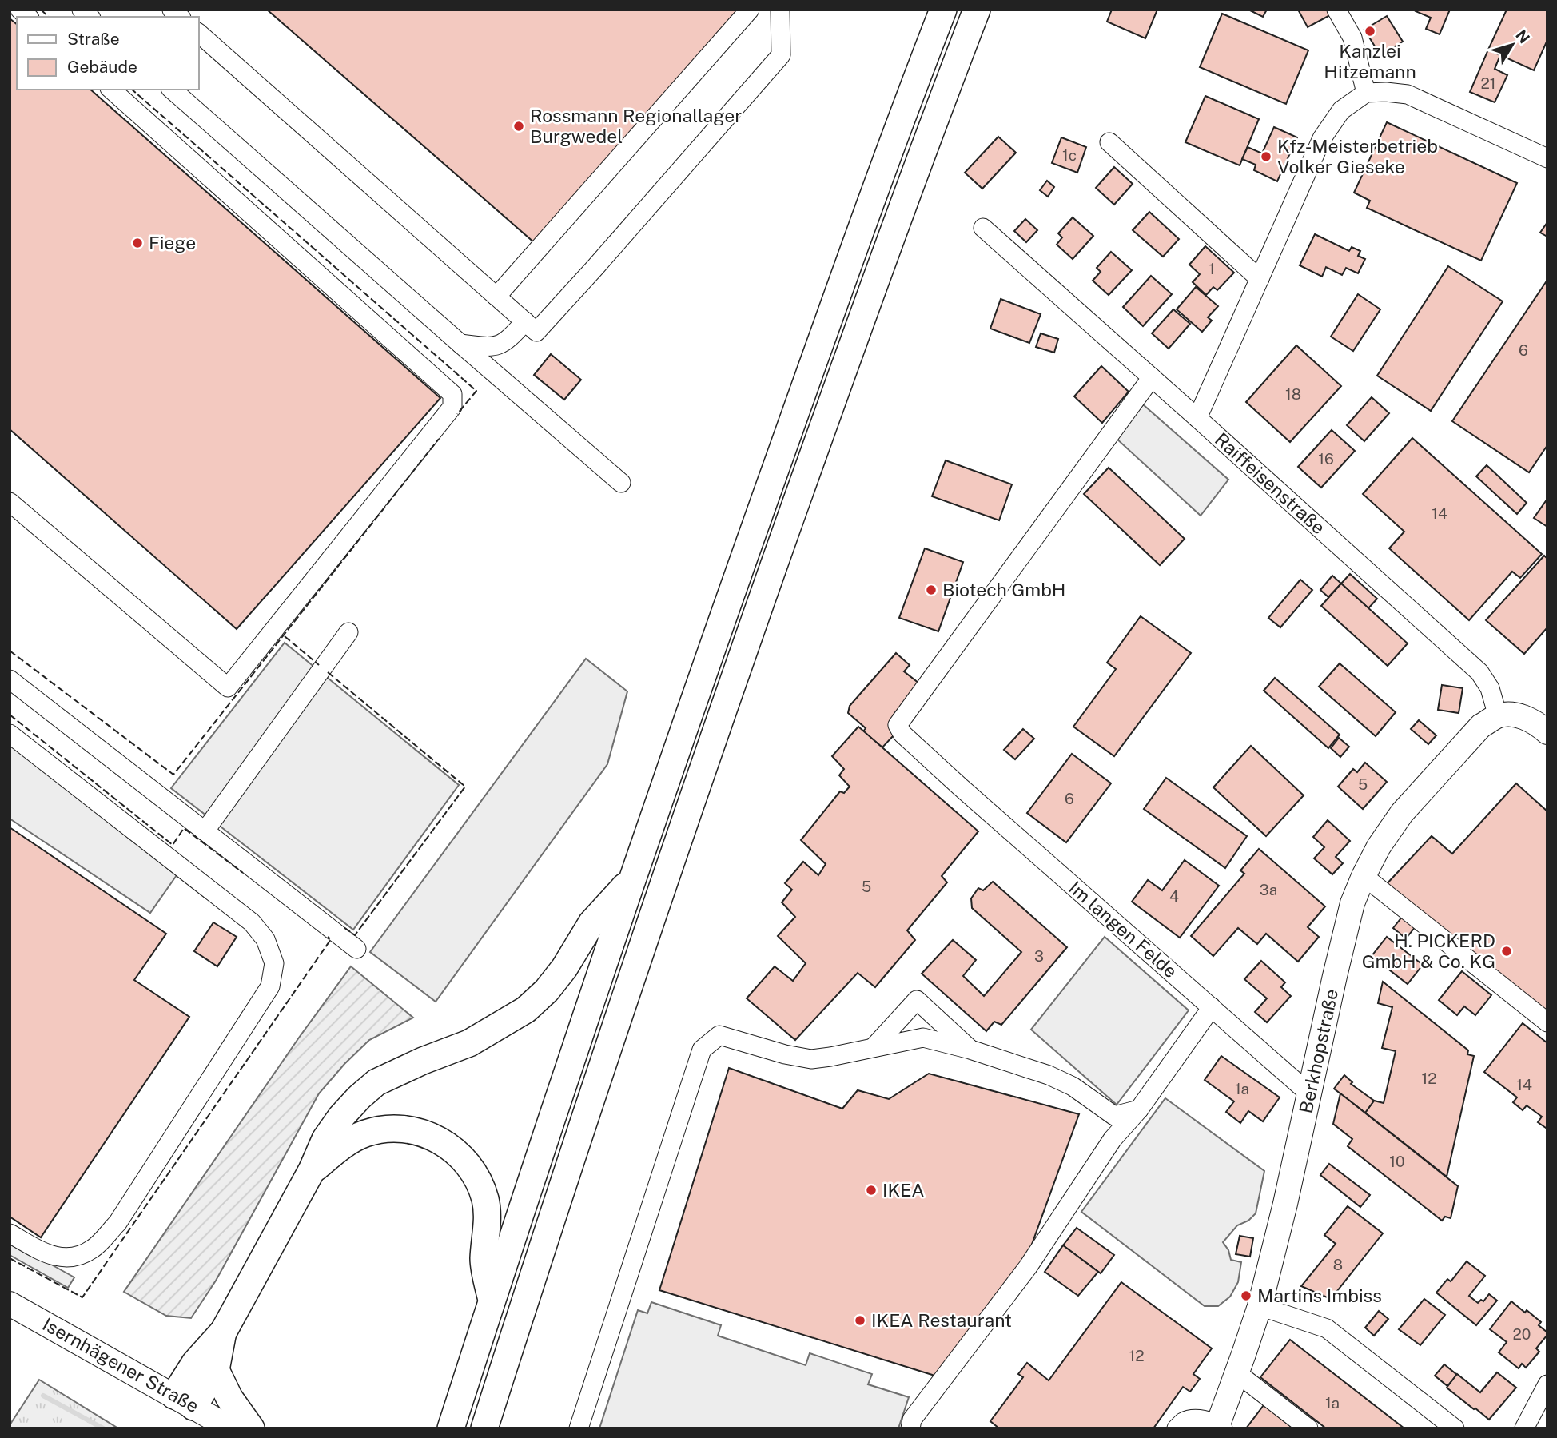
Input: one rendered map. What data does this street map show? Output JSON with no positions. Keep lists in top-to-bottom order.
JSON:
{
  "streets": {
    "main road": ["Berkhopstraße", "Isernhägener Straße"],
    "street": ["Raiffeisenstraße", "Im langen Felde"]
  },
  "crossings": [
    ["Raiffeisenstraße", "Im langen Felde"],
    ["Raiffeisenstraße", "Berkhopstraße"],
    ["Im langen Felde", "Berkhopstraße"]
  ],
  "places": [
    "Kanzlei Hitzemann",
    "Rossmann Regionallager Burgwedel",
    "Kfz-Meisterbetrieb Volker Gieseke",
    "Fiege",
    "Biotech GmbH",
    "H. PICKERD GmbH & Co. KG",
    "IKEA",
    "Martins Imbiss",
    "IKEA Restaurant"
  ],
  "house_numbers": [
    "21",
    "1c",
    "1",
    "6",
    "18",
    "16",
    "14",
    "5",
    "6",
    "5",
    "3a",
    "4",
    "3",
    "12",
    "14",
    "1a",
    "10",
    "8",
    "20",
    "12",
    "1a"
  ],
  "legend": ["Straße", "Gebäude"],
  "north": "top right"
}
